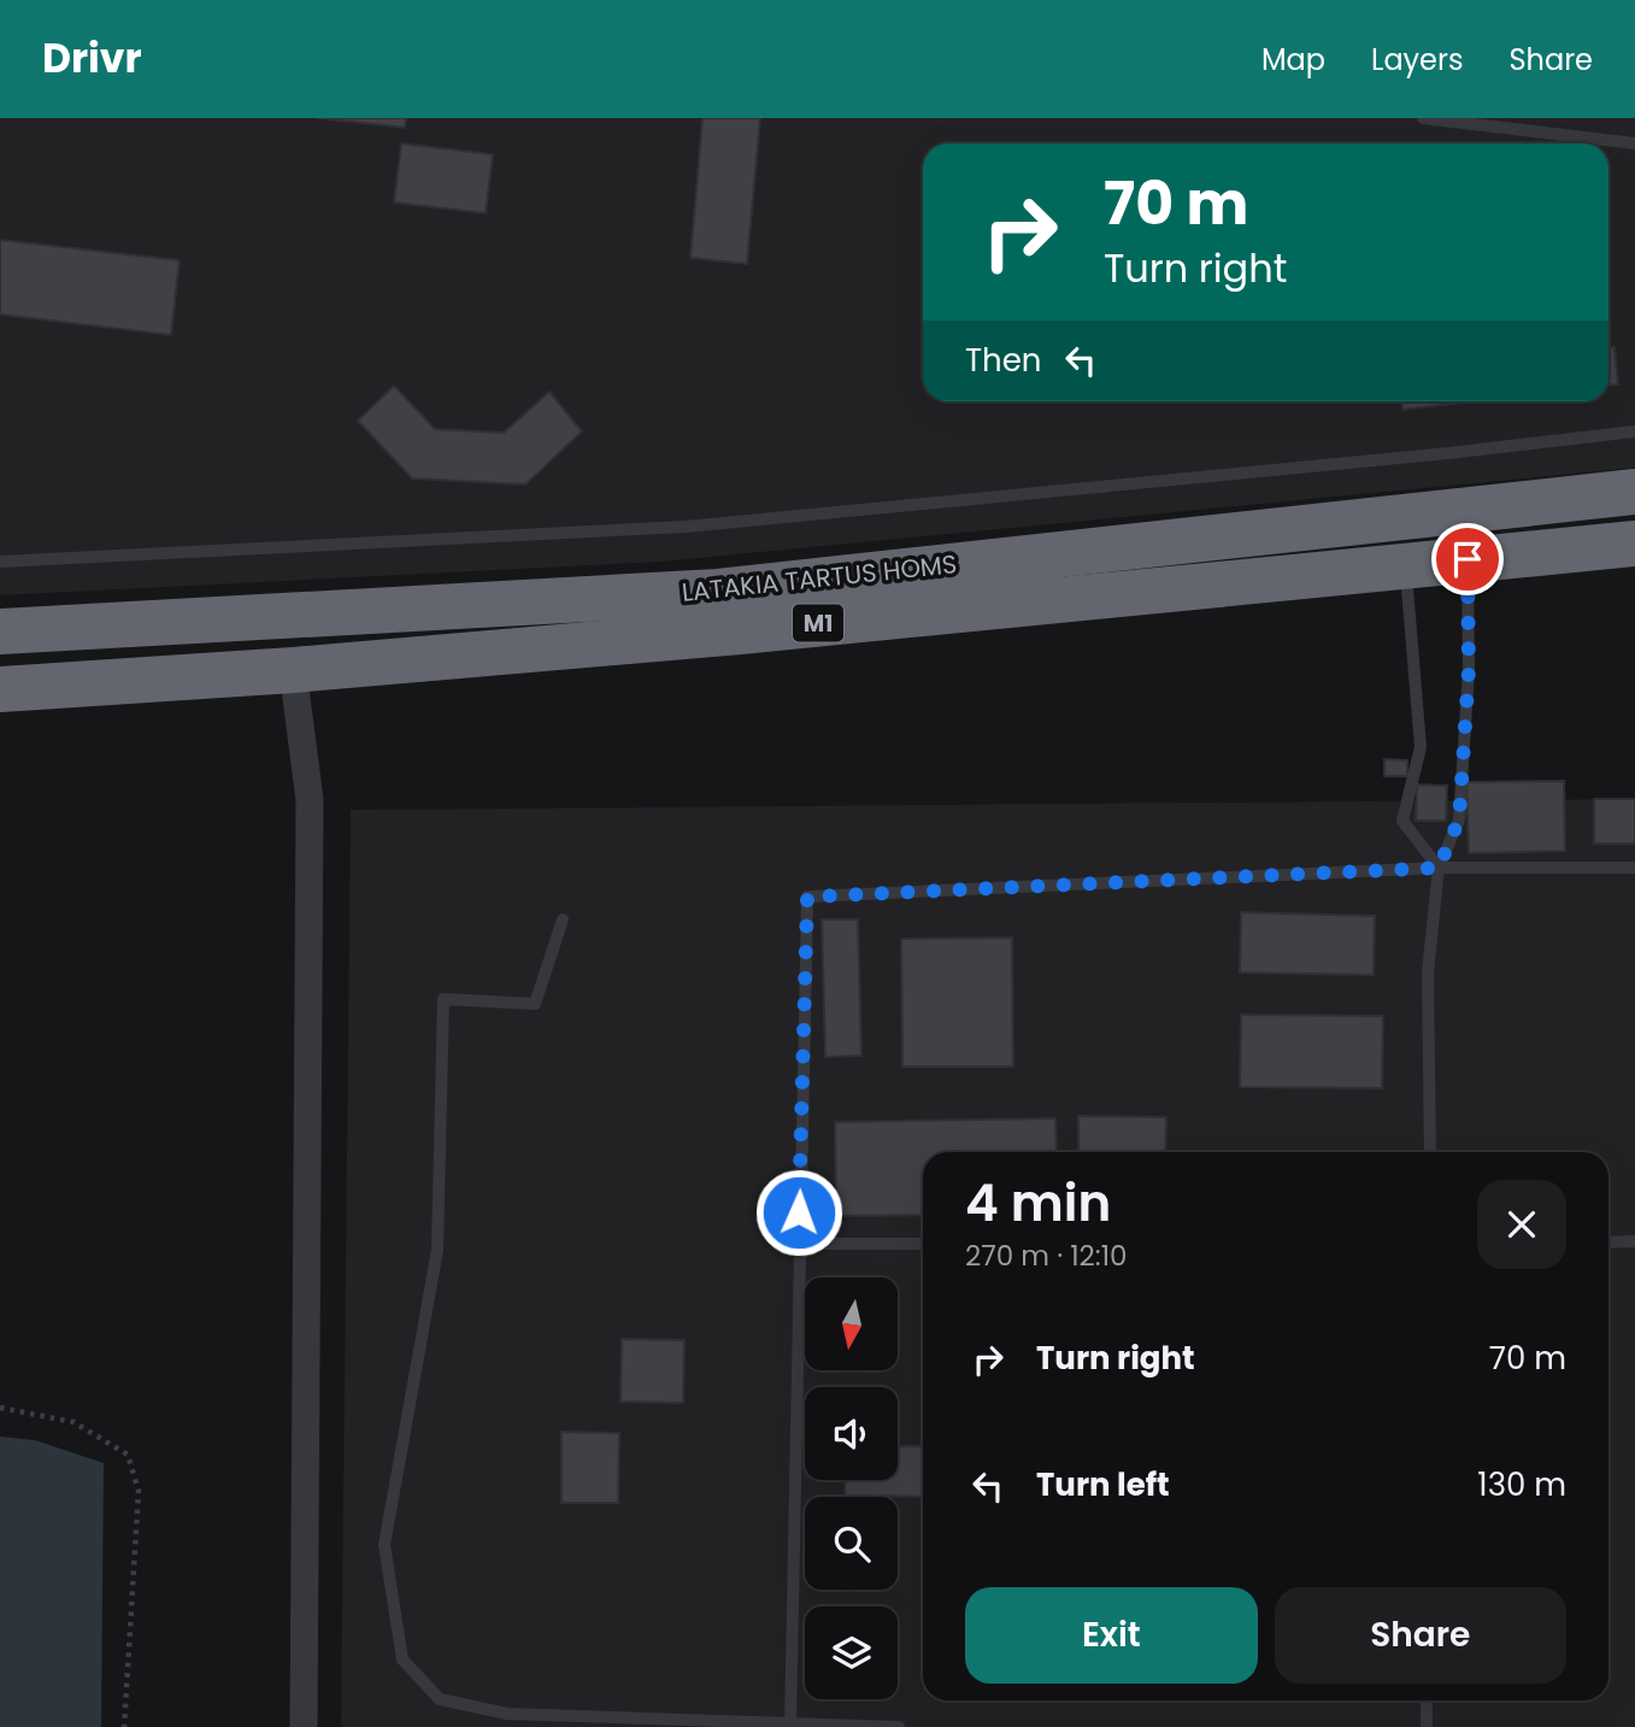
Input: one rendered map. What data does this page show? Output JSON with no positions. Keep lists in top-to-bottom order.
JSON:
{
  "streets": {
    "highway": ["LATAKIA TARTUS HOMS", "M1"]
  },
  "north": "bottom",
  "page": {
    "header": "Drivr",
    "nav": ["Map", "Layers", "Share"],
    "turn": ["70 m", "Turn right"],
    "then": "Then",
    "heading": ["4 min", "270 m · 12:10"],
    "list": [
      {
        "name": "Turn right",
        "value": "70 m"
      },
      {
        "name": "Turn left",
        "value": "130 m"
      }
    ],
    "buttons": ["Exit", "Share"]
  }
}
